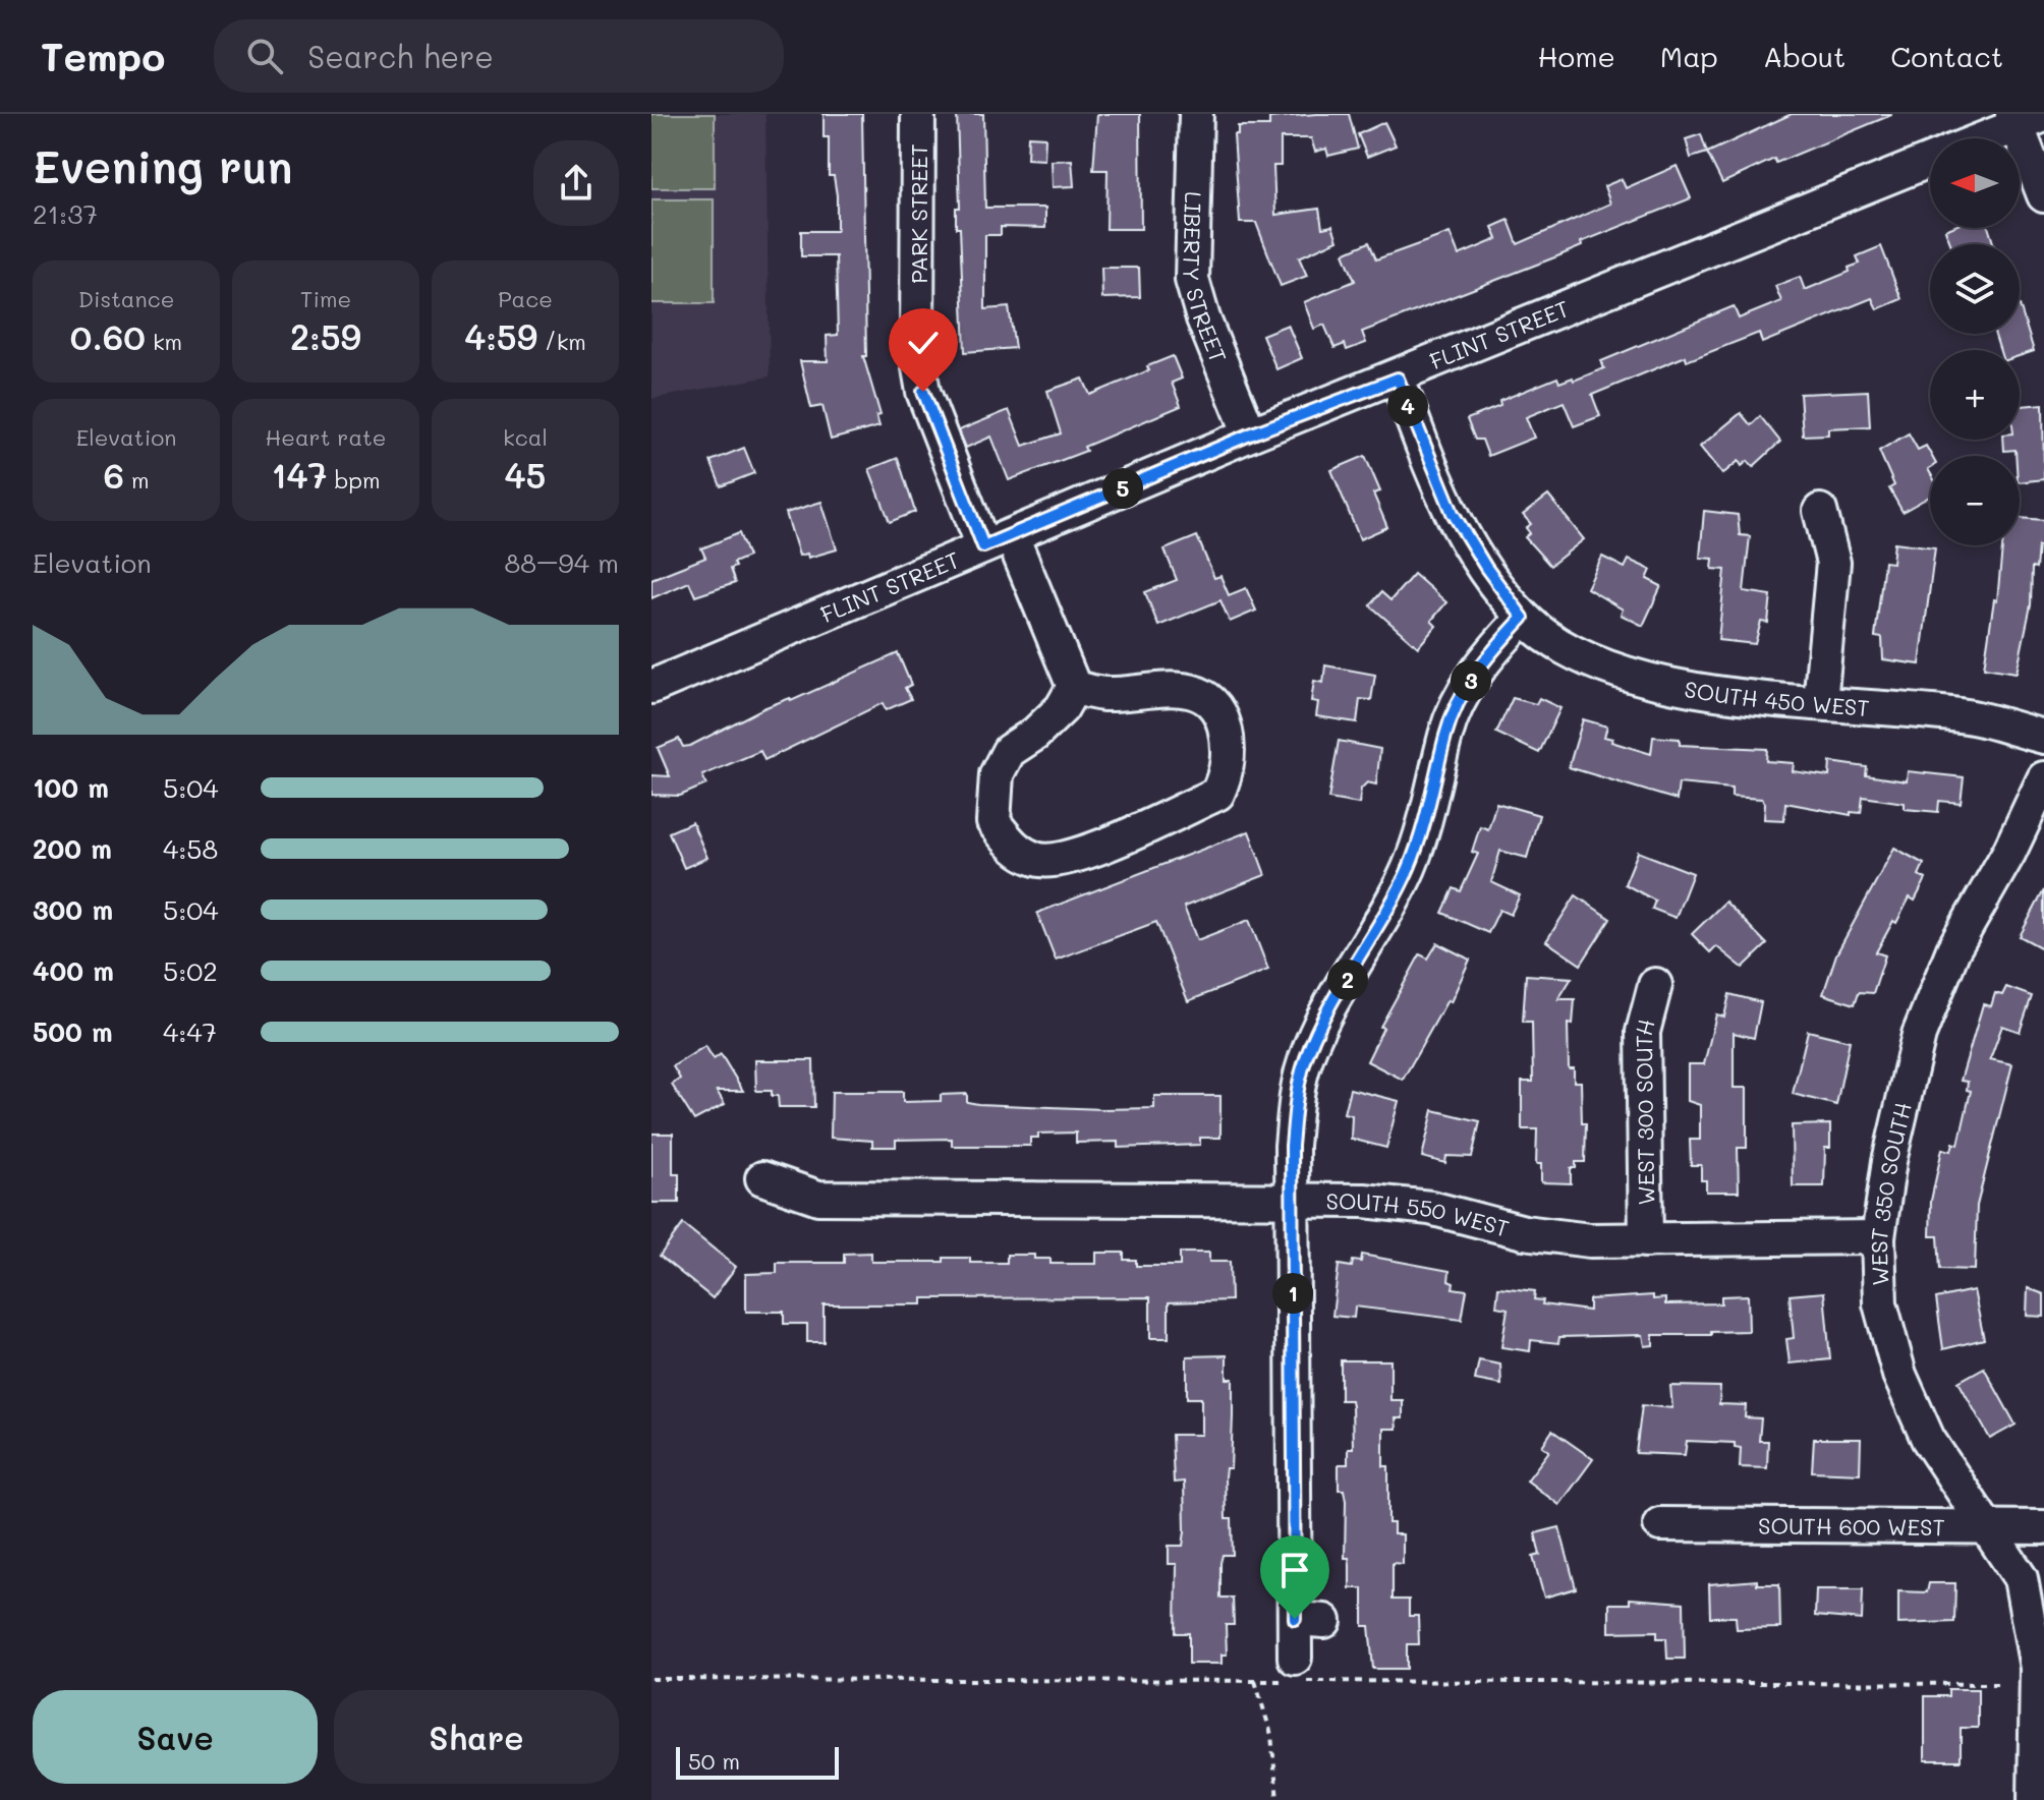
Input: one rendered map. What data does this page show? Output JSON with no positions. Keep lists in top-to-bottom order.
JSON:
{
  "streets": {
    "street": [
      "PARK STREET",
      "LIBERTY STREET",
      "FLINT STREET",
      "SOUTH 450 WEST",
      "WEST 300 SOUTH",
      "WEST 350 SOUTH",
      "SOUTH 550 WEST",
      "SOUTH 600 WEST"
    ]
  },
  "crossings": [
    ["PARK STREET", "FLINT STREET"],
    ["LIBERTY STREET", "FLINT STREET"],
    ["WEST 300 SOUTH", "SOUTH 550 WEST"],
    ["WEST 350 SOUTH", "SOUTH 550 WEST"],
    ["WEST 350 SOUTH", "SOUTH 600 WEST"]
  ],
  "scale_bar": "50 m",
  "north": "left",
  "page": {
    "header": "Tempo",
    "search": "Search here",
    "nav": [
      "Home",
      "Map",
      "About",
      "Contact"
    ],
    "heading": ["Evening run", "21:37"],
    "map_buttons": ["+", "−"],
    "stats": [
      ["Distance", "0.60 km"],
      ["Time", "2:59"],
      ["Pace", "4:59 /km"],
      ["Elevation", "6 m"],
      ["Heart rate", "147 bpm"],
      ["kcal", "45"]
    ],
    "pins": [
      "4",
      "5",
      "3",
      "2",
      "1"
    ],
    "chart": ["Elevation", "88–94 m"],
    "list": [
      {
        "name": "100 m",
        "note": "5:04"
      },
      {
        "name": "200 m",
        "note": "4:58"
      },
      {
        "name": "300 m",
        "note": "5:04"
      },
      {
        "name": "400 m",
        "note": "5:02"
      },
      {
        "name": "500 m",
        "note": "4:47"
      }
    ],
    "buttons": ["Save", "Share"],
    "scale": "50 m"
  }
}
